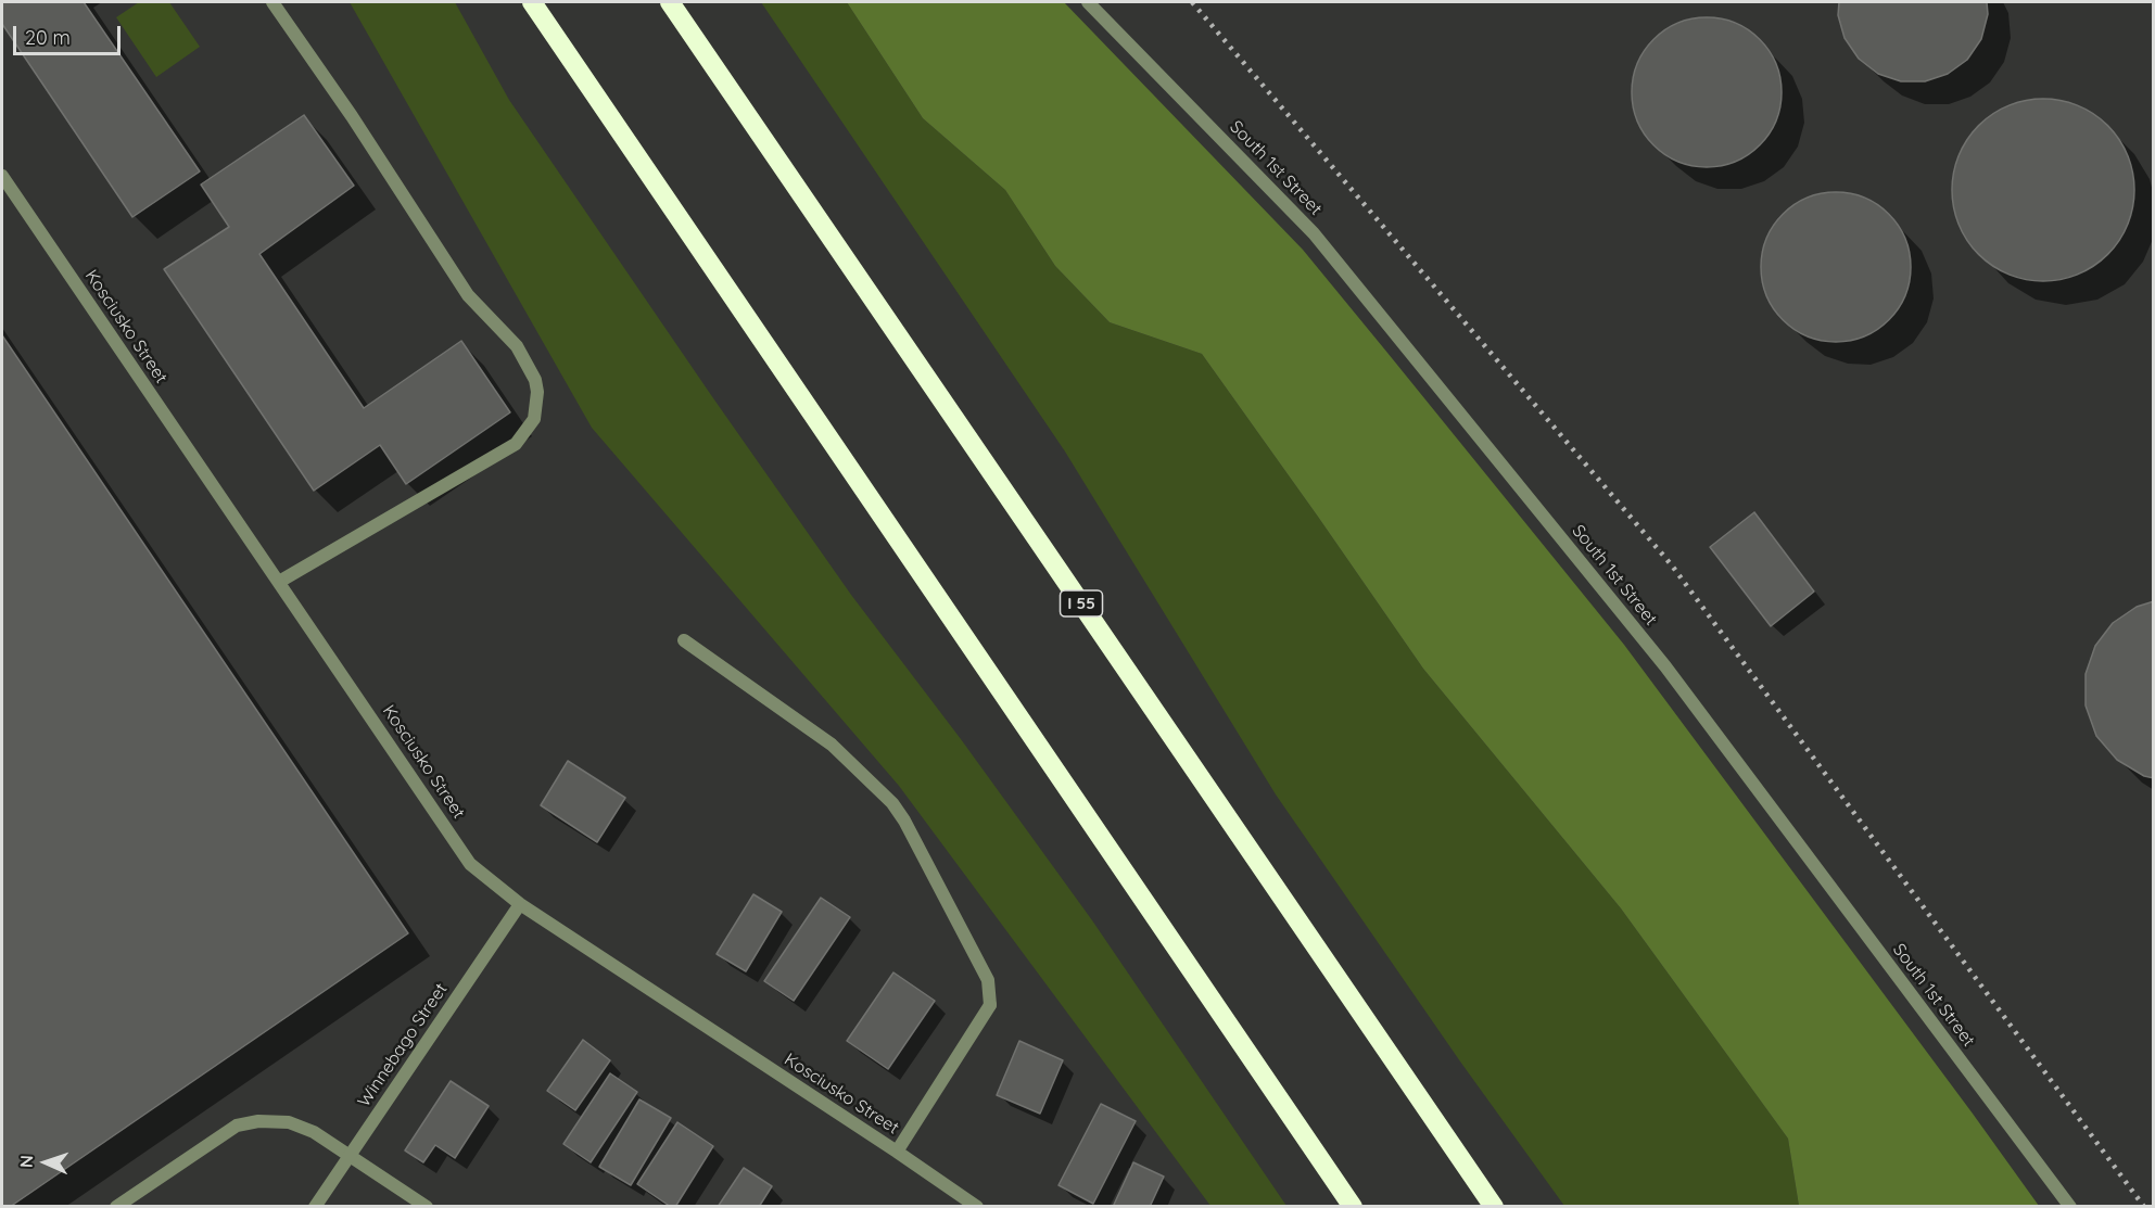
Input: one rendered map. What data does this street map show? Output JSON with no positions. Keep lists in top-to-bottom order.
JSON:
{
  "streets": {
    "highway": ["I 55"],
    "street": ["South 1st Street", "Kosciusko Street", "Winnebago Street"]
  },
  "crossings": [
    ["Kosciusko Street", "Winnebago Street"]
  ],
  "scale_bar": "20 m",
  "north": "left"
}
